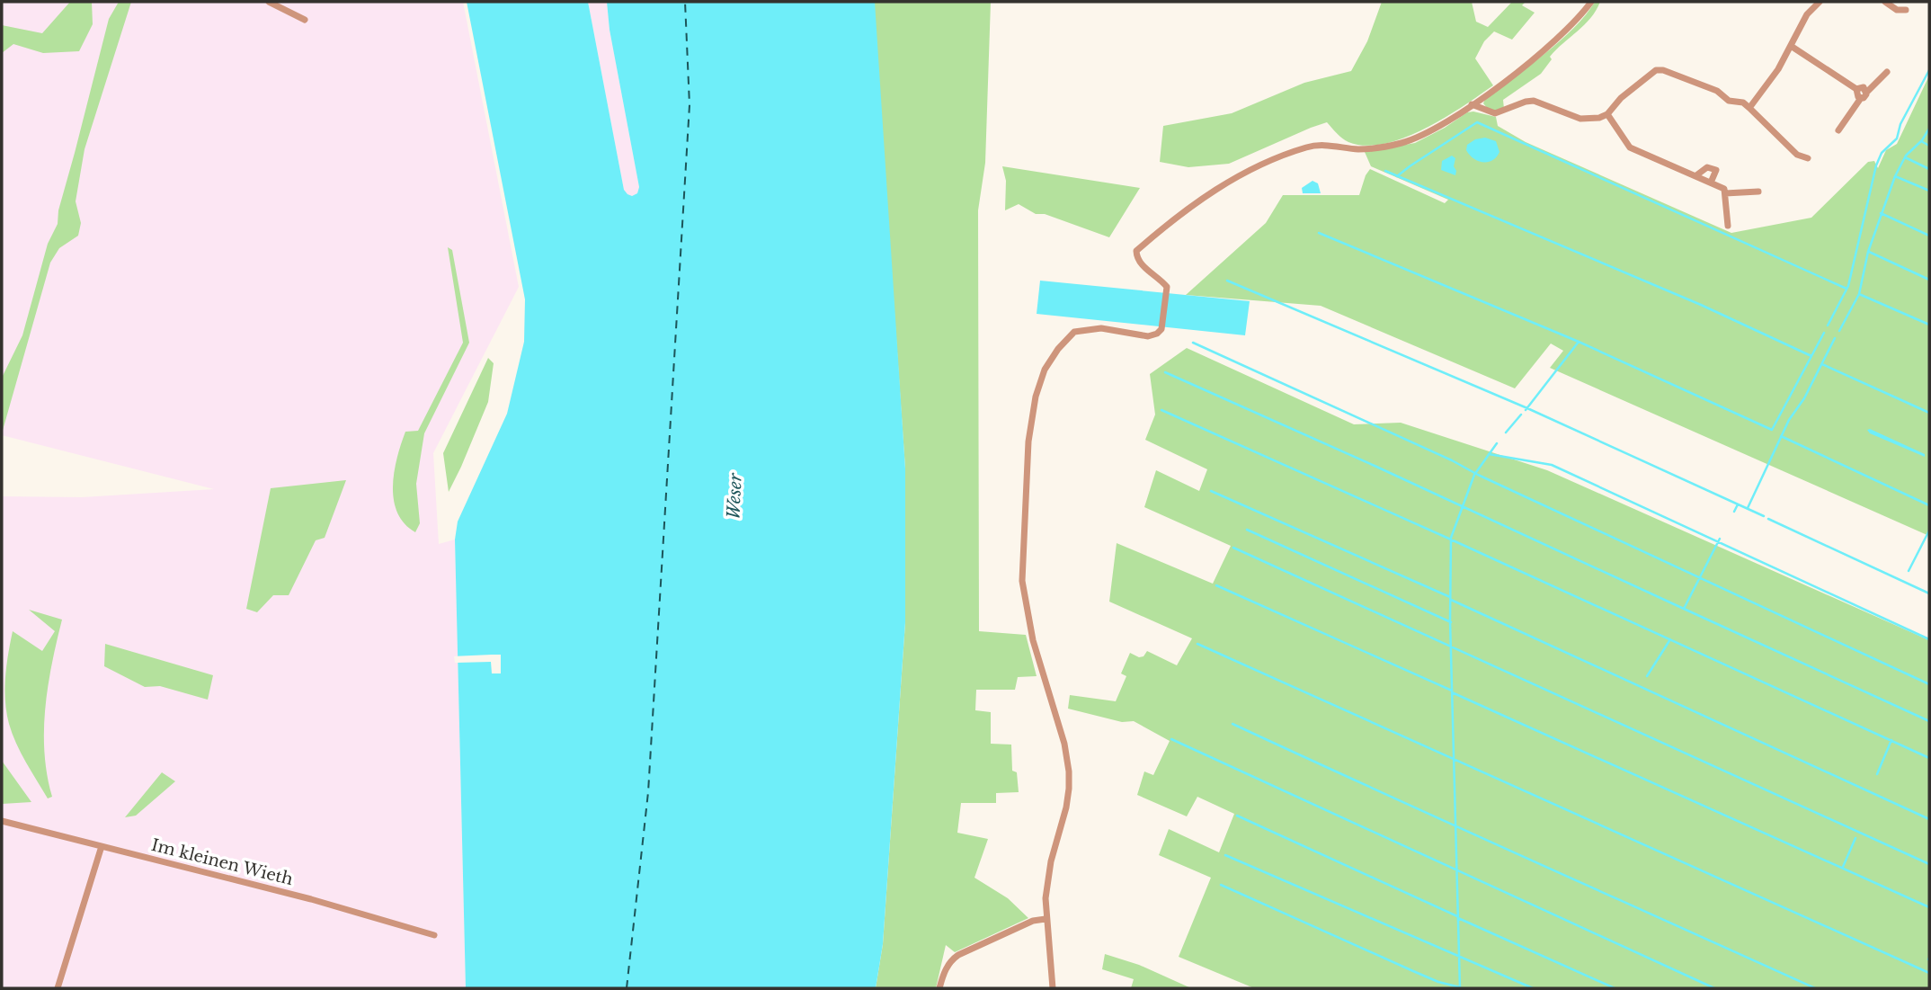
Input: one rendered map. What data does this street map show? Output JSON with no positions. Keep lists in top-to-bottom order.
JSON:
{
  "streets": {
    "street": ["Im kleinen Wieth"]
  },
  "water": ["Weser"]
}
